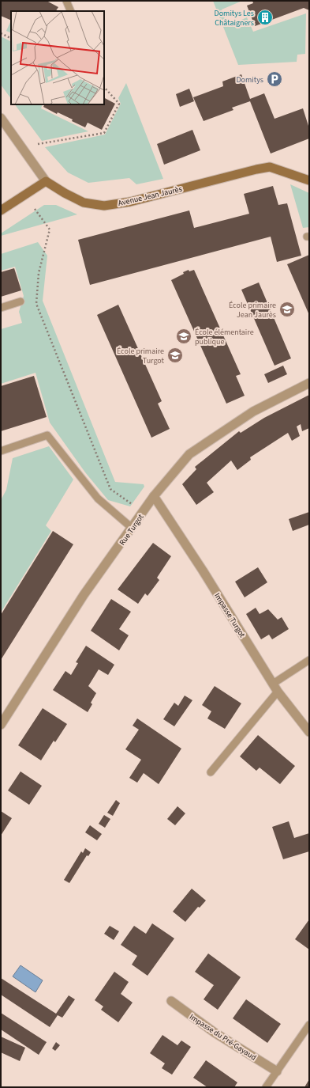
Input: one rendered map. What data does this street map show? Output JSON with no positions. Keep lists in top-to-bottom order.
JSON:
{
  "streets": {
    "main road": ["Avenue Jean Jaurès"],
    "street": ["Rue Turgot", "Impasse Turgot", "Impasse du Pré-Gayaud"]
  },
  "crossings": [
    ["Rue Turgot", "Impasse Turgot"]
  ],
  "places": {
    "building": ["Domitys Les Châtaigners"],
    "parking": ["Domitys"],
    "school or university": ["École primaire Jean Jaurès", "École élémentaire publique", "École primaire Turgot"]
  }
}
